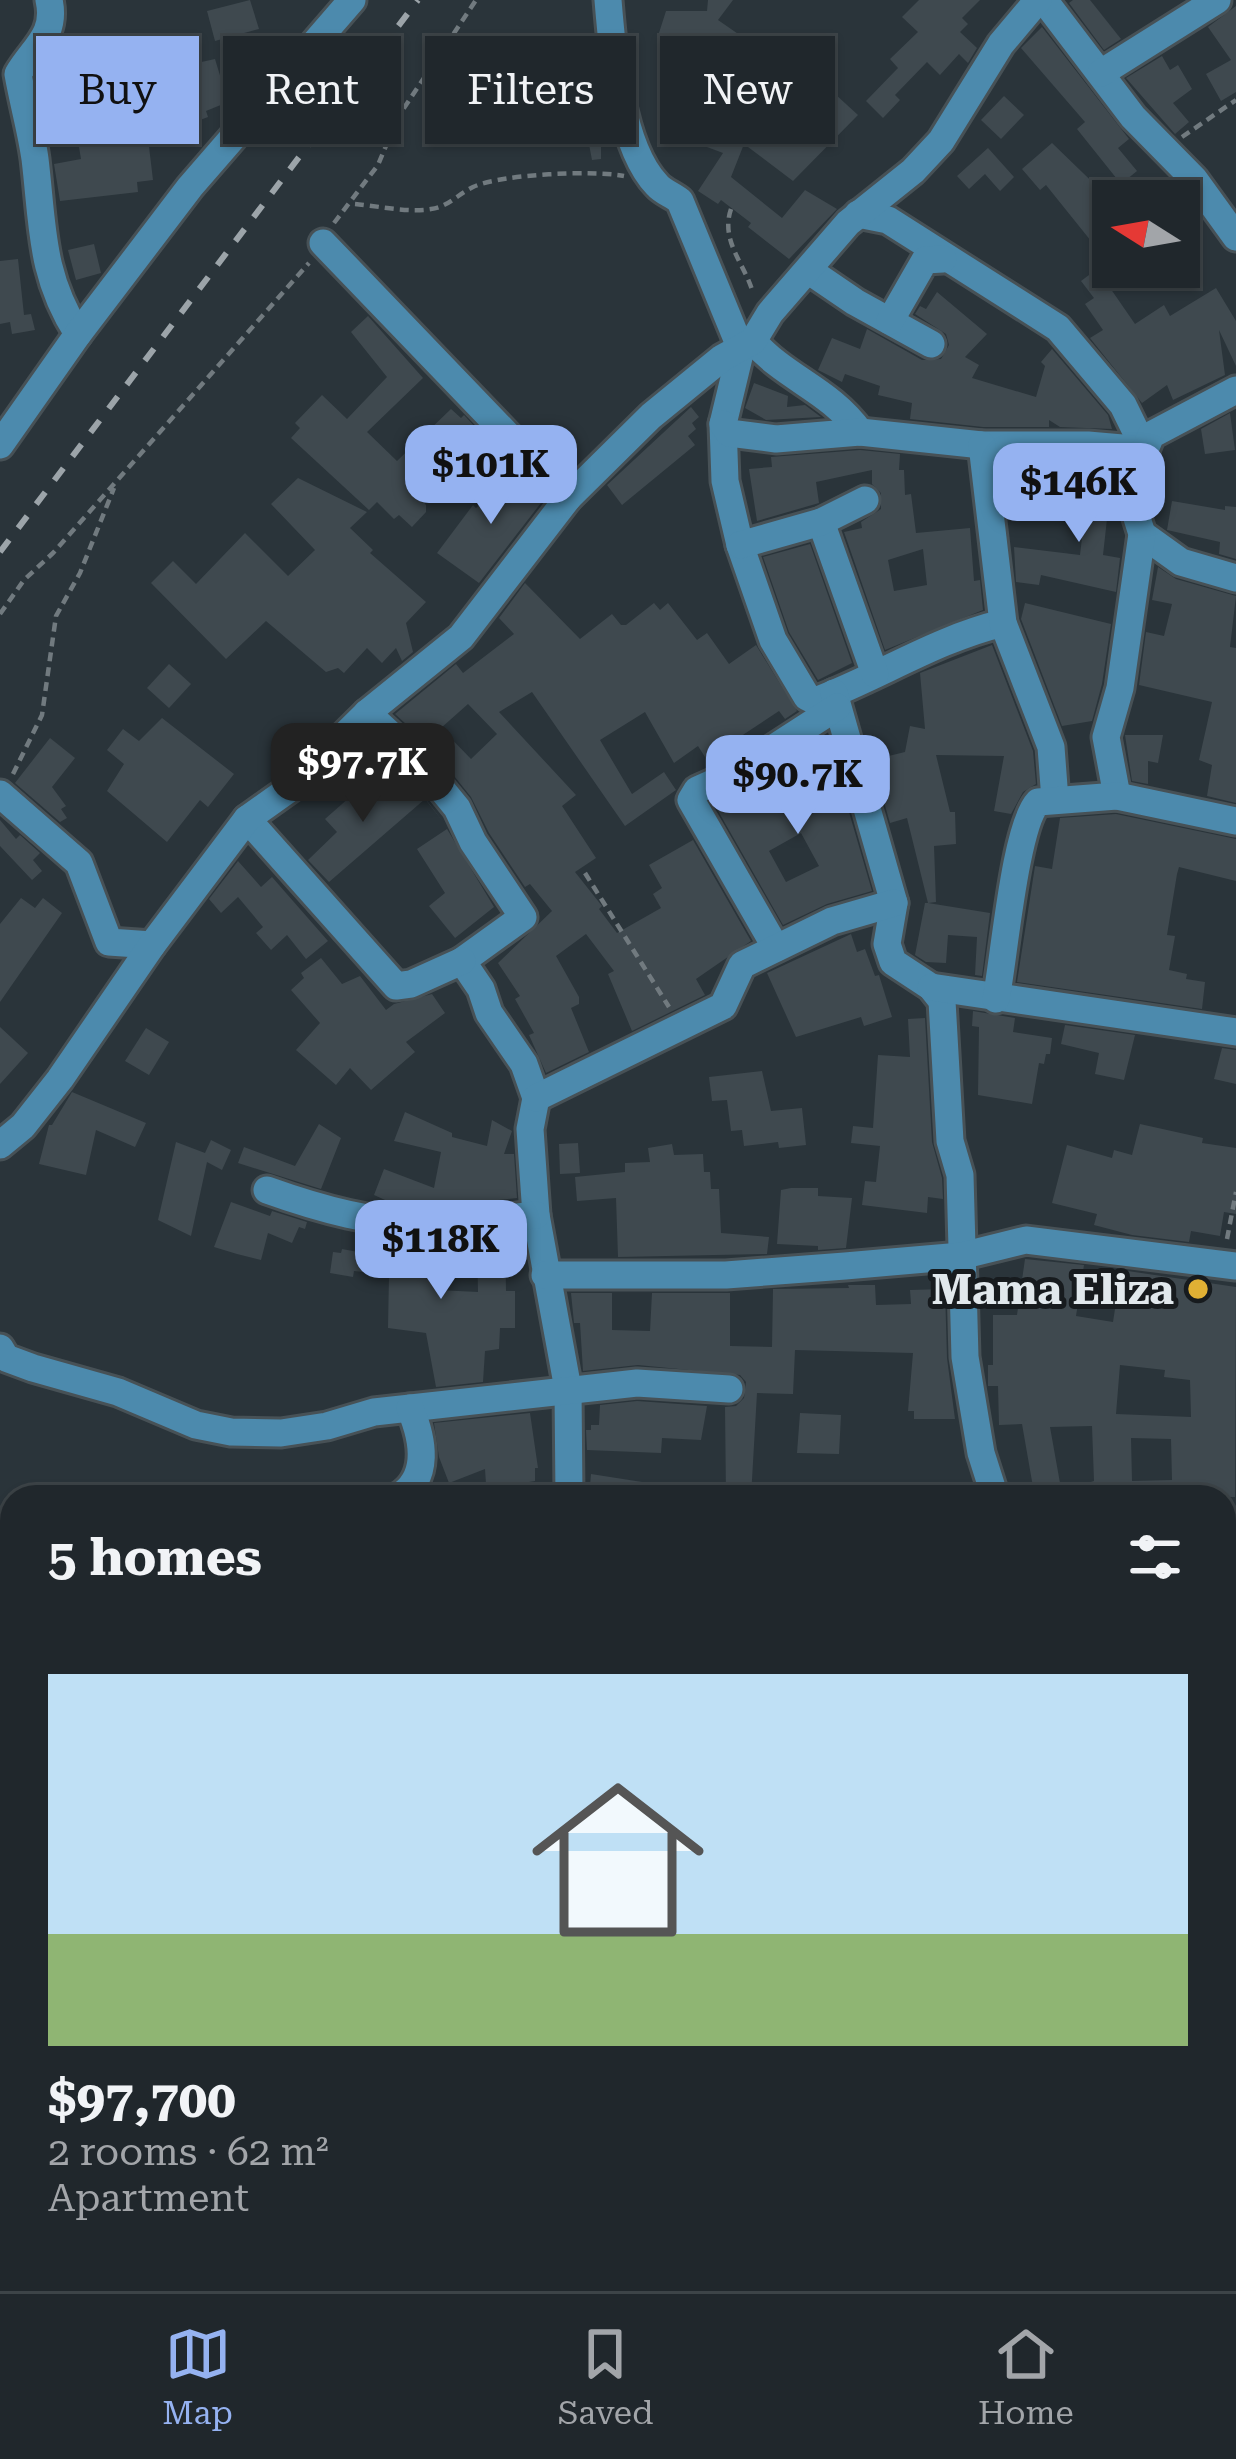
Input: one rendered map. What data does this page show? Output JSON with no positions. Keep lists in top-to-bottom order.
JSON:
{
  "places": ["Mama Eliza"],
  "north": "left",
  "page": {
    "chip": [
      "Buy",
      "Rent",
      "Filters",
      "New"
    ],
    "price": [
      "$101K",
      "$146K",
      "$97.7K",
      "$90.7K",
      "$118K"
    ],
    "heading": "5 homes",
    "list": [
      {
        "name": "$97,700",
        "note": "2 rooms · 62 m² · Apartment"
      }
    ],
    "tabs": ["Map", "Saved", "Home"]
  }
}
